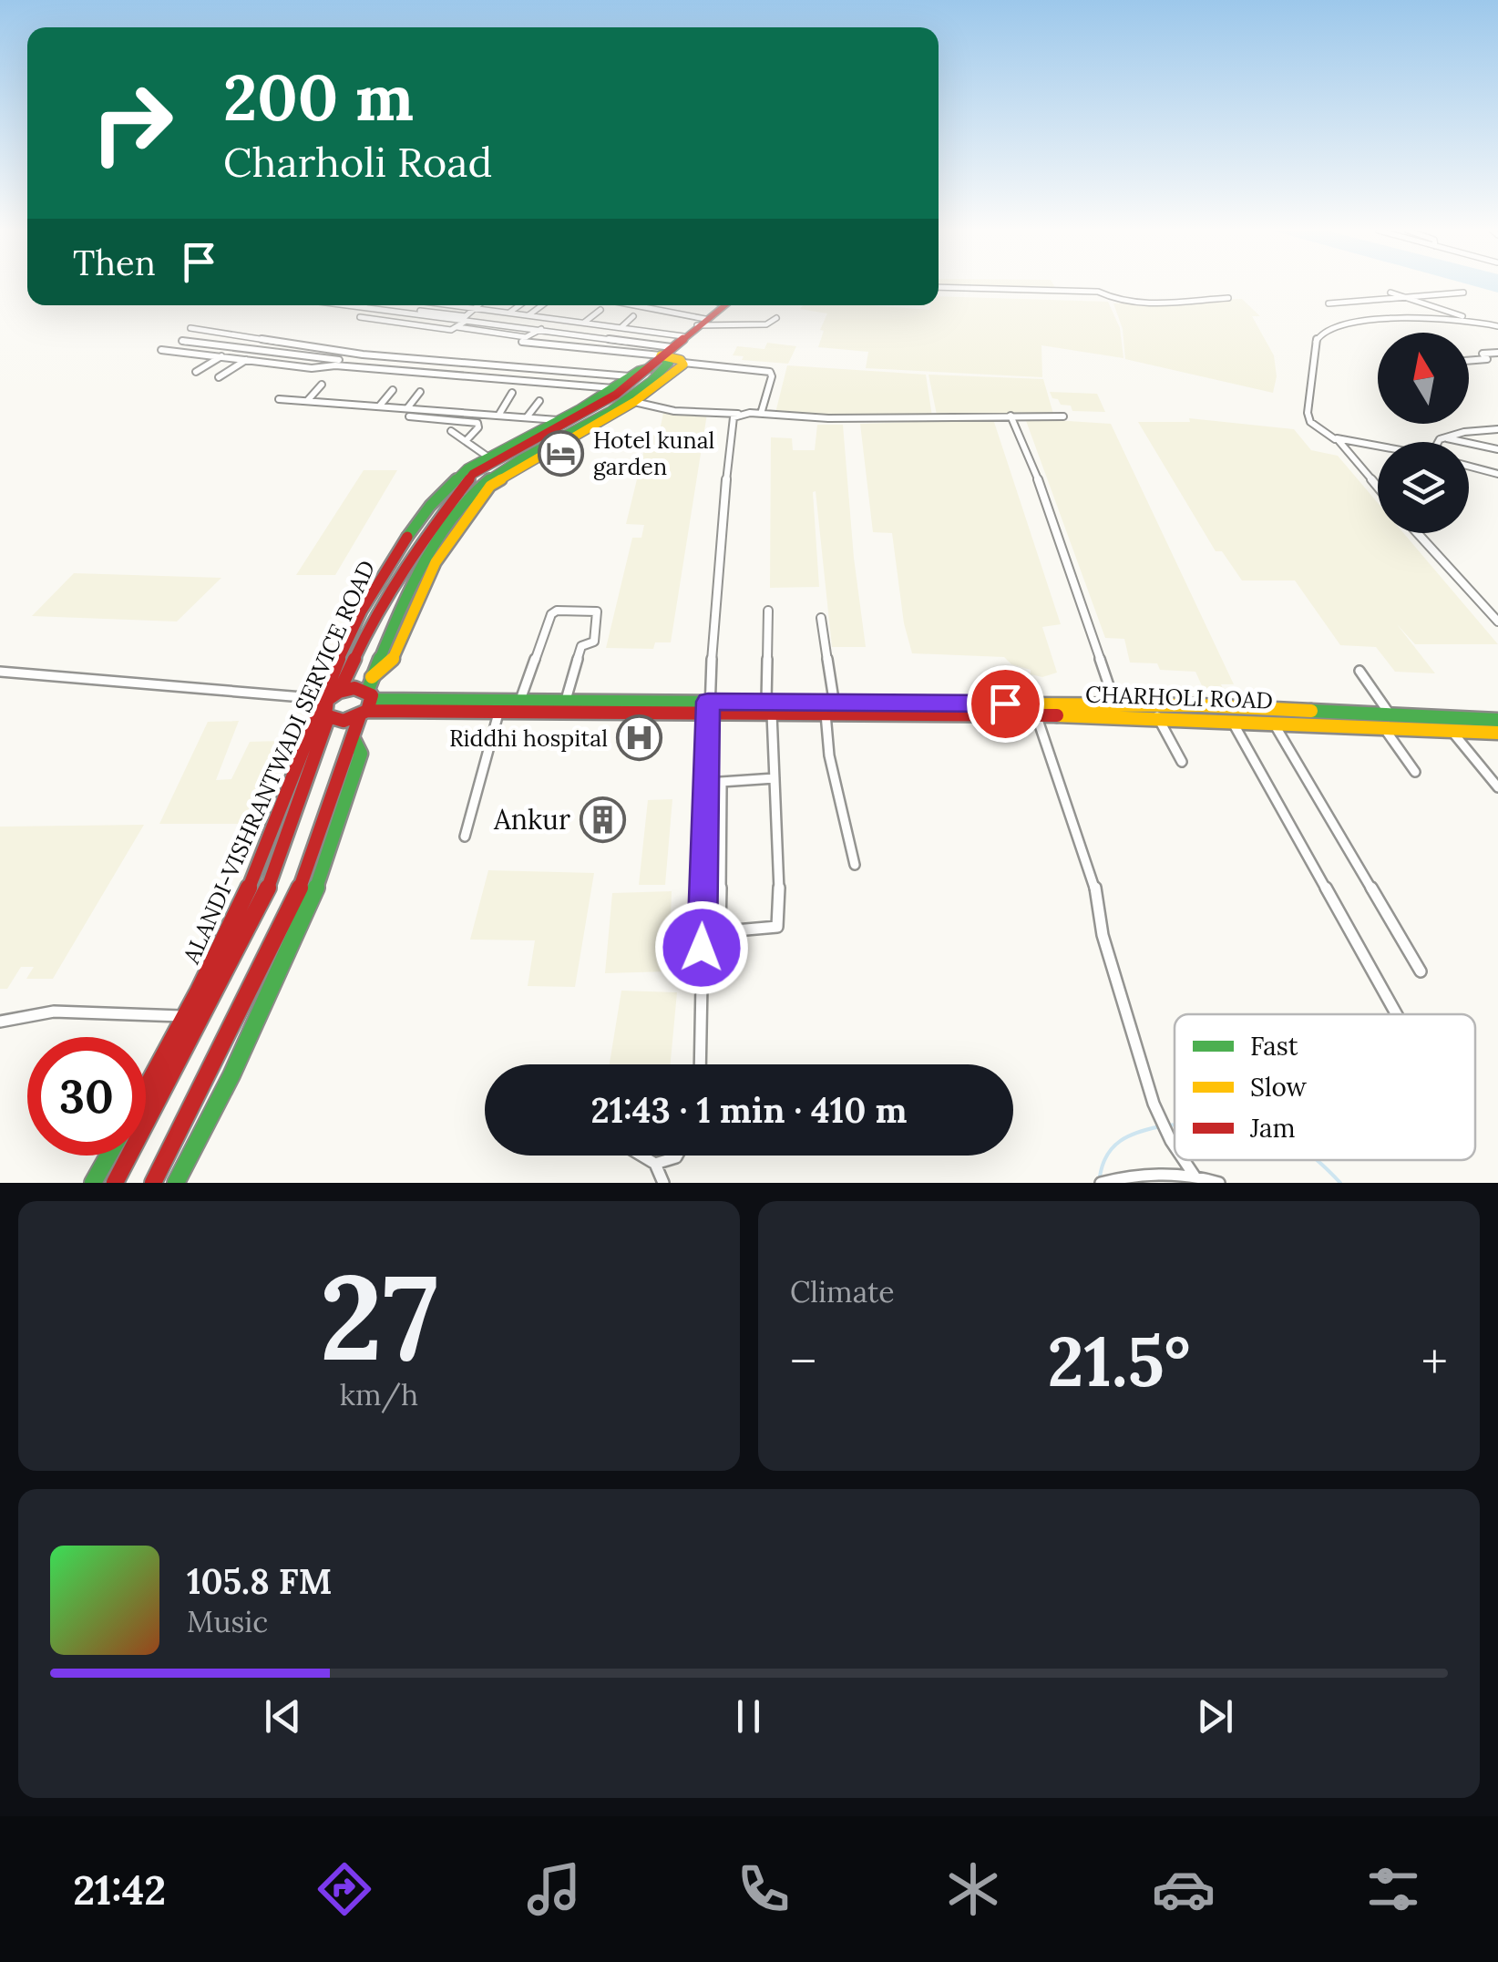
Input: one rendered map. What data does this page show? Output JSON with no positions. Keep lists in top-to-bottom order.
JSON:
{
  "streets": {
    "street": ["CHARHOLI ROAD", "ALANDI-VISHRANTWADI SERVICE ROAD"]
  },
  "places": {
    "hotel": ["Hotel kunal garden"],
    "hospital": ["Riddhi hospital"],
    "building": ["Ankur"]
  },
  "legend": ["Fast", "Slow", "Jam"],
  "north": "top",
  "page": {
    "turn": ["200 m", "Charholi Road"],
    "then": "Then",
    "limit": "30",
    "trip": "21:43 · 1 min · 410 m",
    "tile": [
      ["27", "km/h"],
      "Climate"
    ],
    "heat": ["−", "21.5°", "+"],
    "song": ["105.8 FM", "Music"],
    "tabs": "21:42"
  }
}
